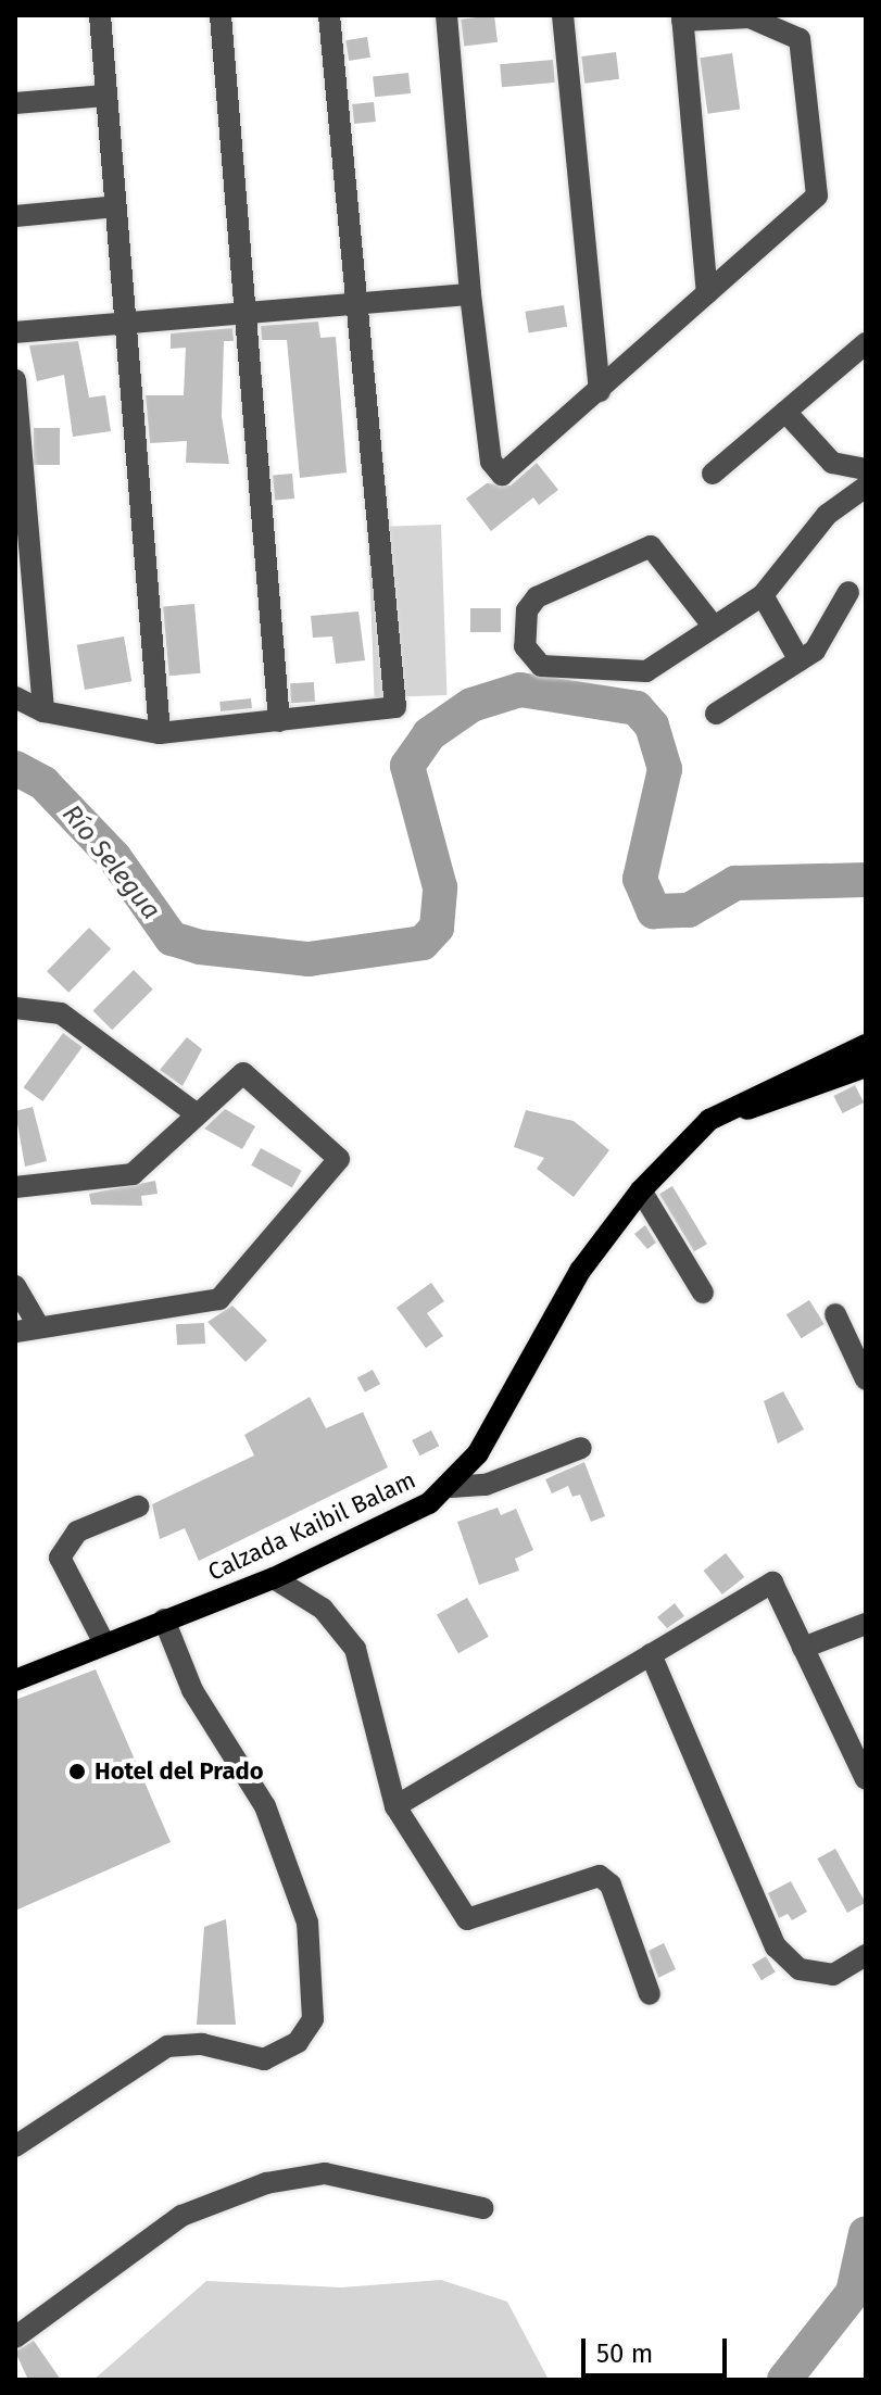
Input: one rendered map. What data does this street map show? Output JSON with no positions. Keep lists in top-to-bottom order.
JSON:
{
  "streets": {
    "main road": ["Calzada Kaibil Balam"]
  },
  "water": ["Río Selegua"],
  "places": ["Hotel del Prado"],
  "scale_bar": "50 m"
}
